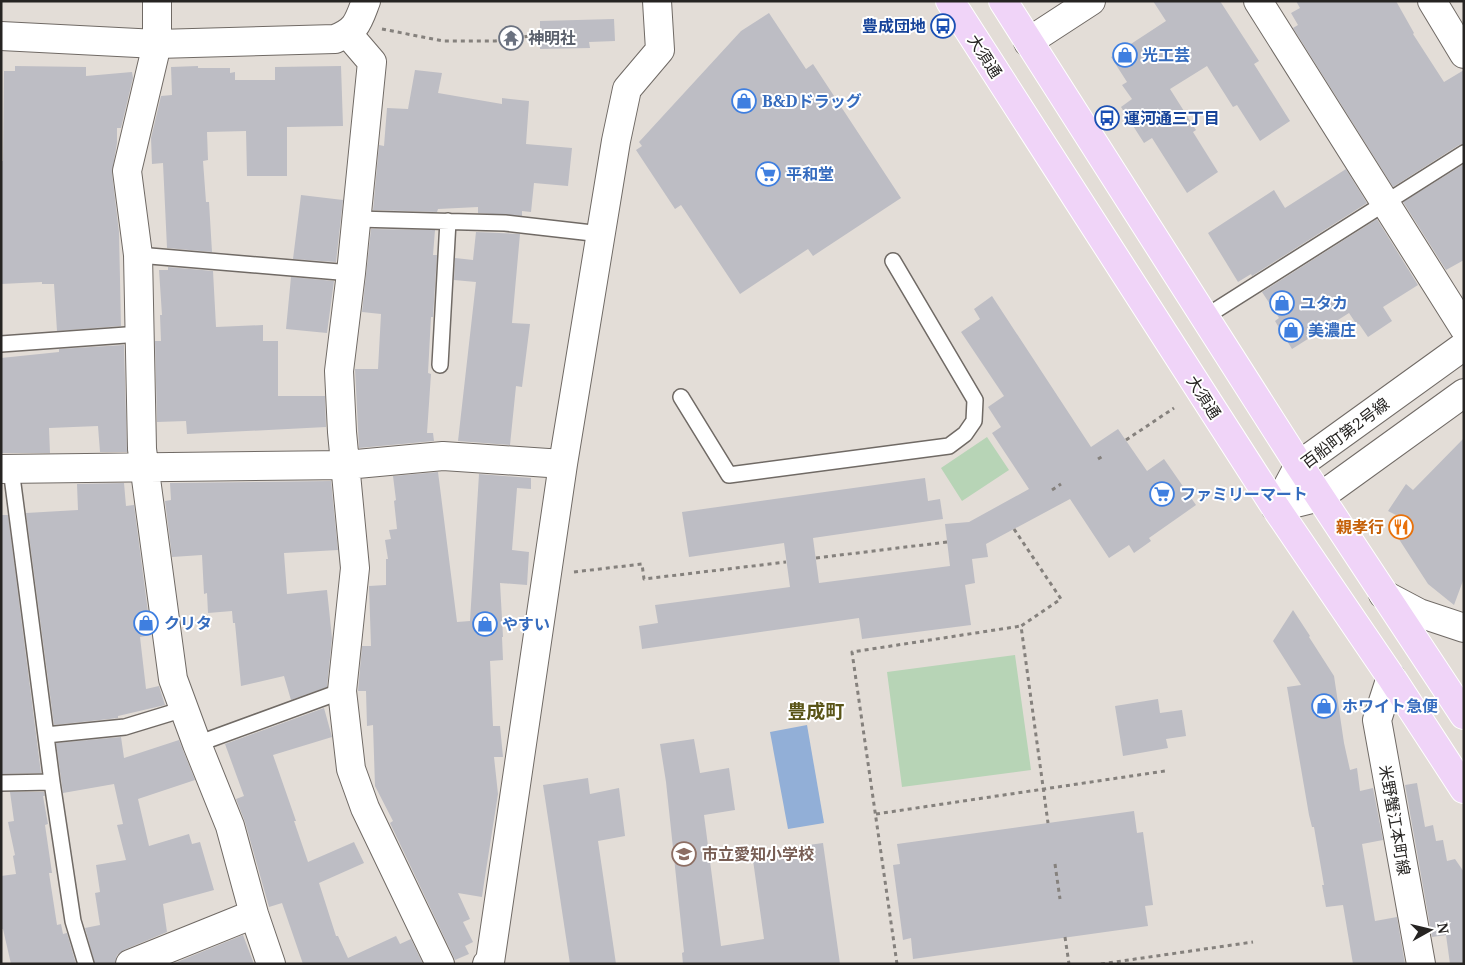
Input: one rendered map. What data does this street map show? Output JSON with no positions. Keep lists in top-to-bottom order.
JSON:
{
  "streets": {
    "main road": ["大須通"],
    "street": ["百船町第2号線", "米野蟹江本町線"]
  },
  "crossings": [
    ["大須通", "百船町第2号線"],
    ["大須通", "米野蟹江本町線"]
  ],
  "districts": ["豊成町"],
  "places": {
    "bus stop": ["豊成団地", "運河通三丁目"],
    "temple": ["神明社"],
    "shop": [
      "光工芸",
      "B&Dドラッグ",
      "ユタカ",
      "美濃庄",
      "クリタ",
      "やすい",
      "ホワイト急便"
    ],
    "supermarket": ["平和堂", "ファミリーマート"],
    "restaurant": ["親孝行"],
    "school or university": ["市立愛知小学校"]
  },
  "north": "right"
}
